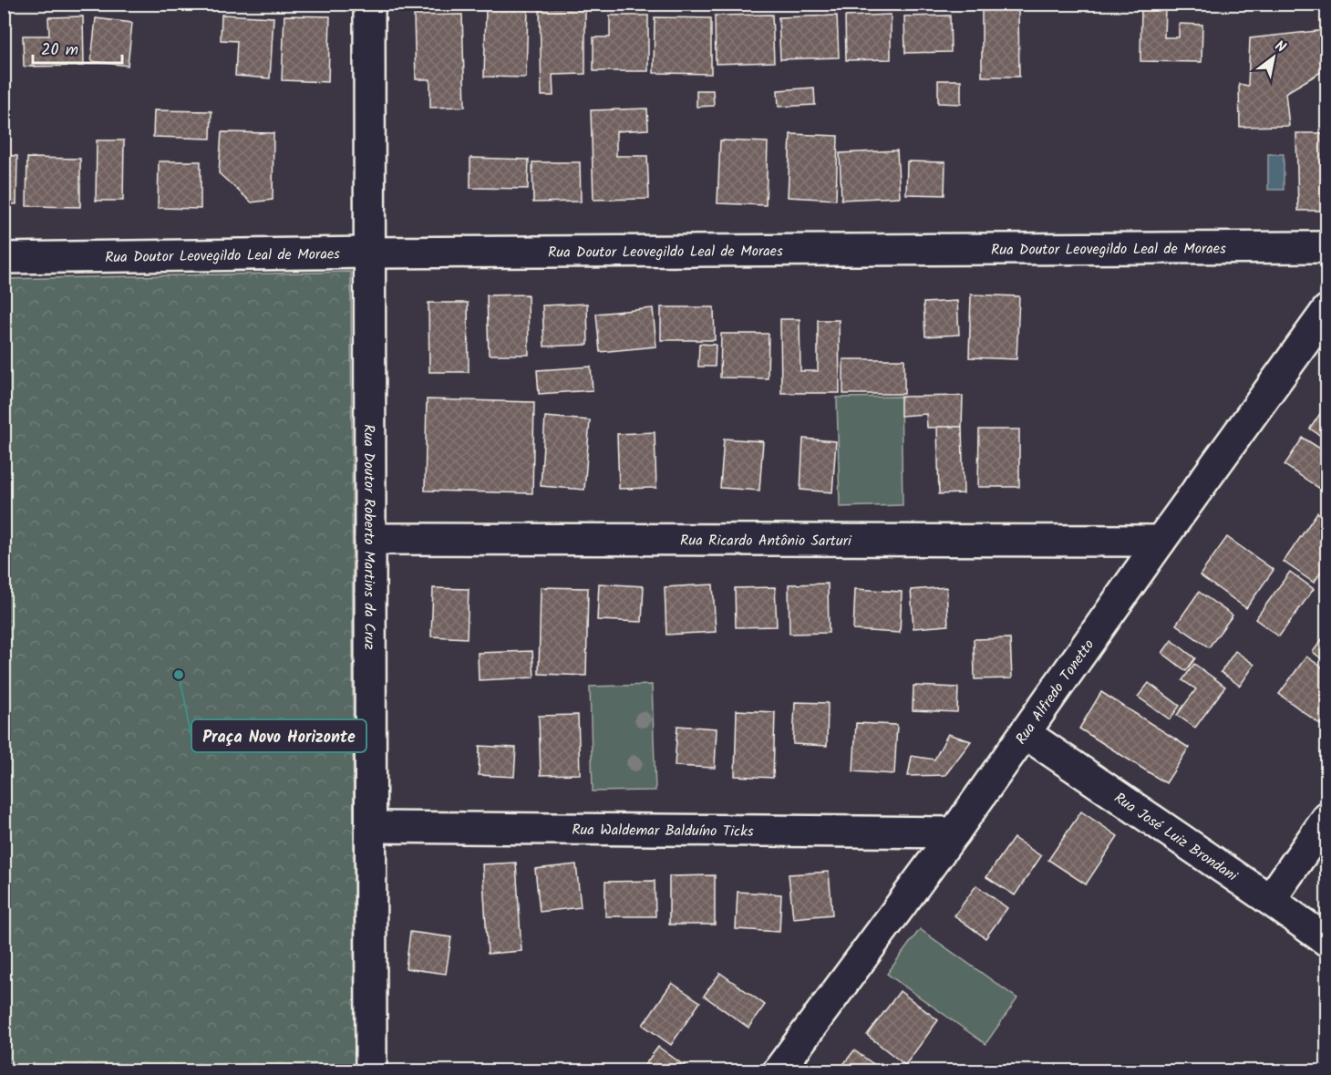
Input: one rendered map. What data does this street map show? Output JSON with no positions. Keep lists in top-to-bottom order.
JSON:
{
  "streets": {
    "street": [
      "Rua Doutor Leovegildo Leal de Moraes",
      "Rua Doutor Roberto Martins da Cruz",
      "Rua Ricardo Antônio Sarturi",
      "Rua Alfredo Tonetto",
      "Rua Waldemar Balduíno Ticks",
      "Rua José Luiz Brondani"
    ]
  },
  "crossings": [
    ["Rua Doutor Leovegildo Leal de Moraes", "Rua Doutor Roberto Martins da Cruz"],
    ["Rua Doutor Roberto Martins da Cruz", "Rua Ricardo Antônio Sarturi"],
    ["Rua Doutor Roberto Martins da Cruz", "Rua Waldemar Balduíno Ticks"],
    ["Rua Ricardo Antônio Sarturi", "Rua Alfredo Tonetto"],
    ["Rua Alfredo Tonetto", "Rua Waldemar Balduíno Ticks"],
    ["Rua Alfredo Tonetto", "Rua José Luiz Brondani"]
  ],
  "places": ["Praça Novo Horizonte"],
  "scale_bar": "20 m",
  "north": "top right"
}
